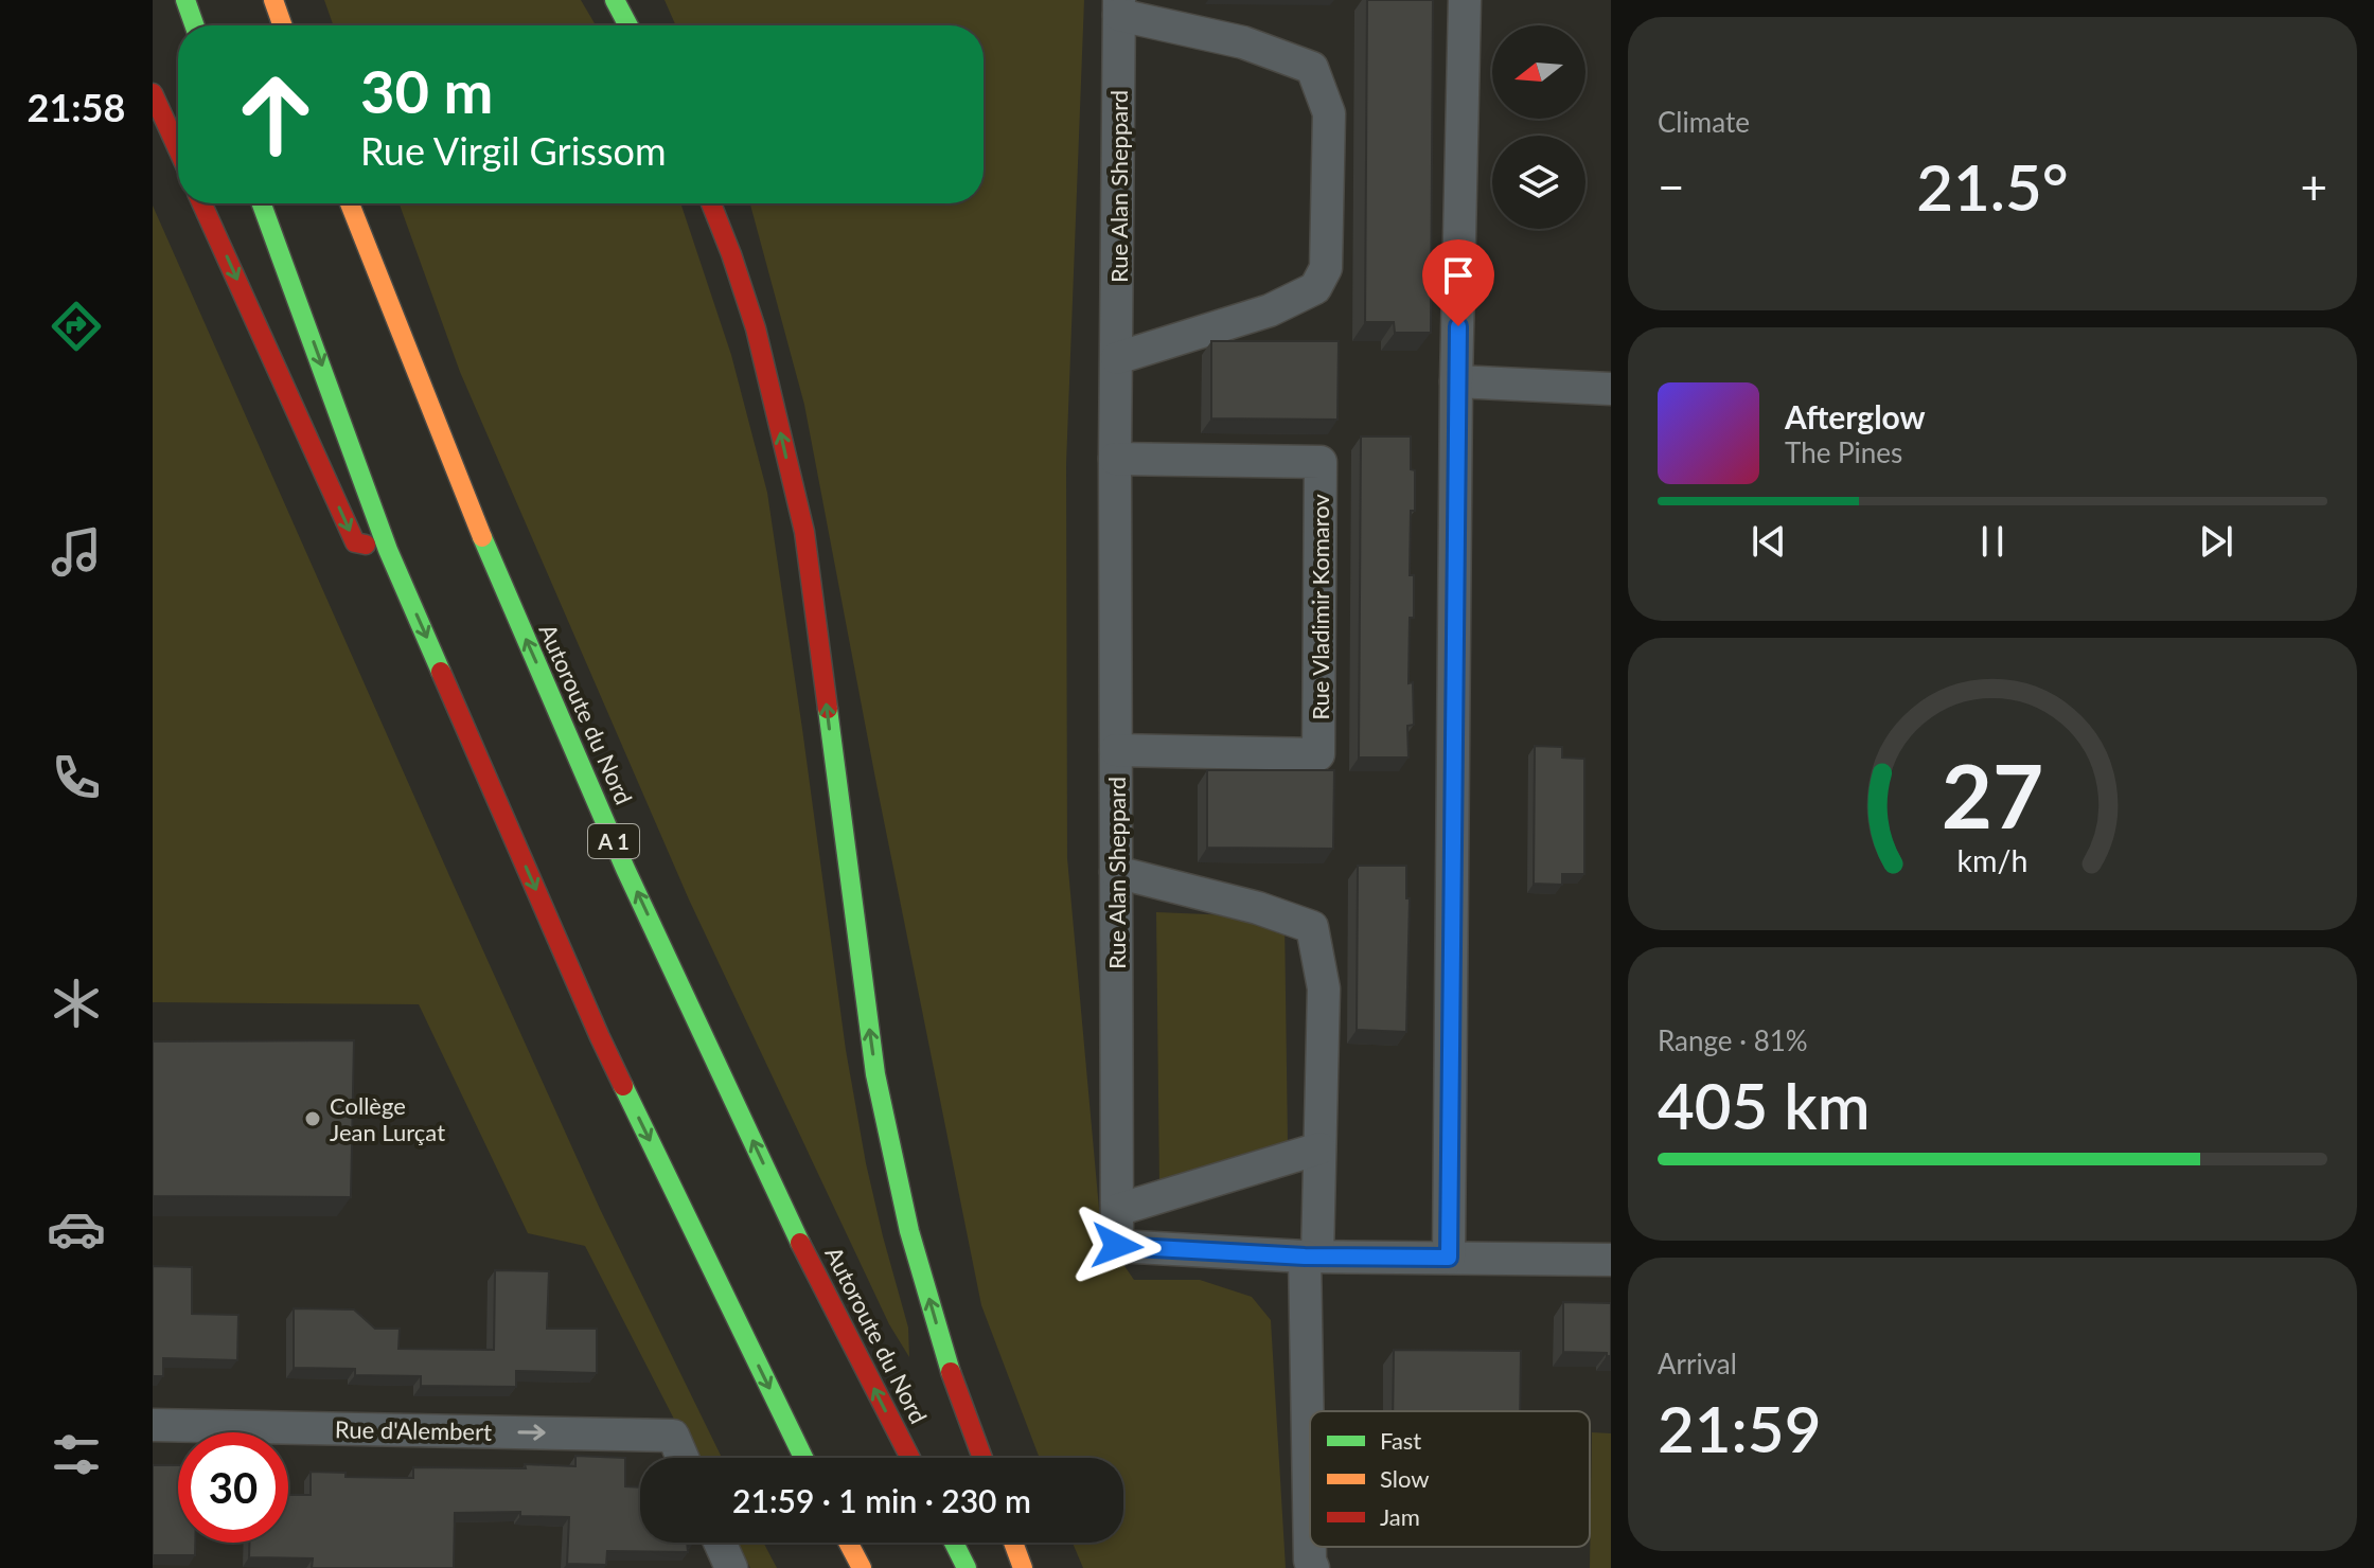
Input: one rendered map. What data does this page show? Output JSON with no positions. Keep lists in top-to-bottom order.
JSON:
{
  "streets": {
    "highway": ["Autoroute du Nord", "A 1"],
    "street": ["Rue Alan Sheppard", "Rue Vladimir Komarov", "Rue d'Alembert"]
  },
  "crossings": [
    ["Rue Alan Sheppard", "Rue Vladimir Komarov"]
  ],
  "one_way": ["Rue d'Alembert"],
  "places": ["Collège Jean Lurçat"],
  "legend": ["Fast", "Slow", "Jam"],
  "north": "left",
  "page": {
    "tabs": "21:58",
    "tile": [
      "Climate",
      ["Range · 81%", "405 km"],
      ["Arrival", "21:59"]
    ],
    "turn": ["30 m", "Rue Virgil Grissom"],
    "heat": ["−", "21.5°", "+"],
    "song": ["Afterglow", "The Pines"],
    "limit": "30",
    "trip": "21:59 · 1 min · 230 m",
    "gauge": ["27", "km/h"]
  }
}
